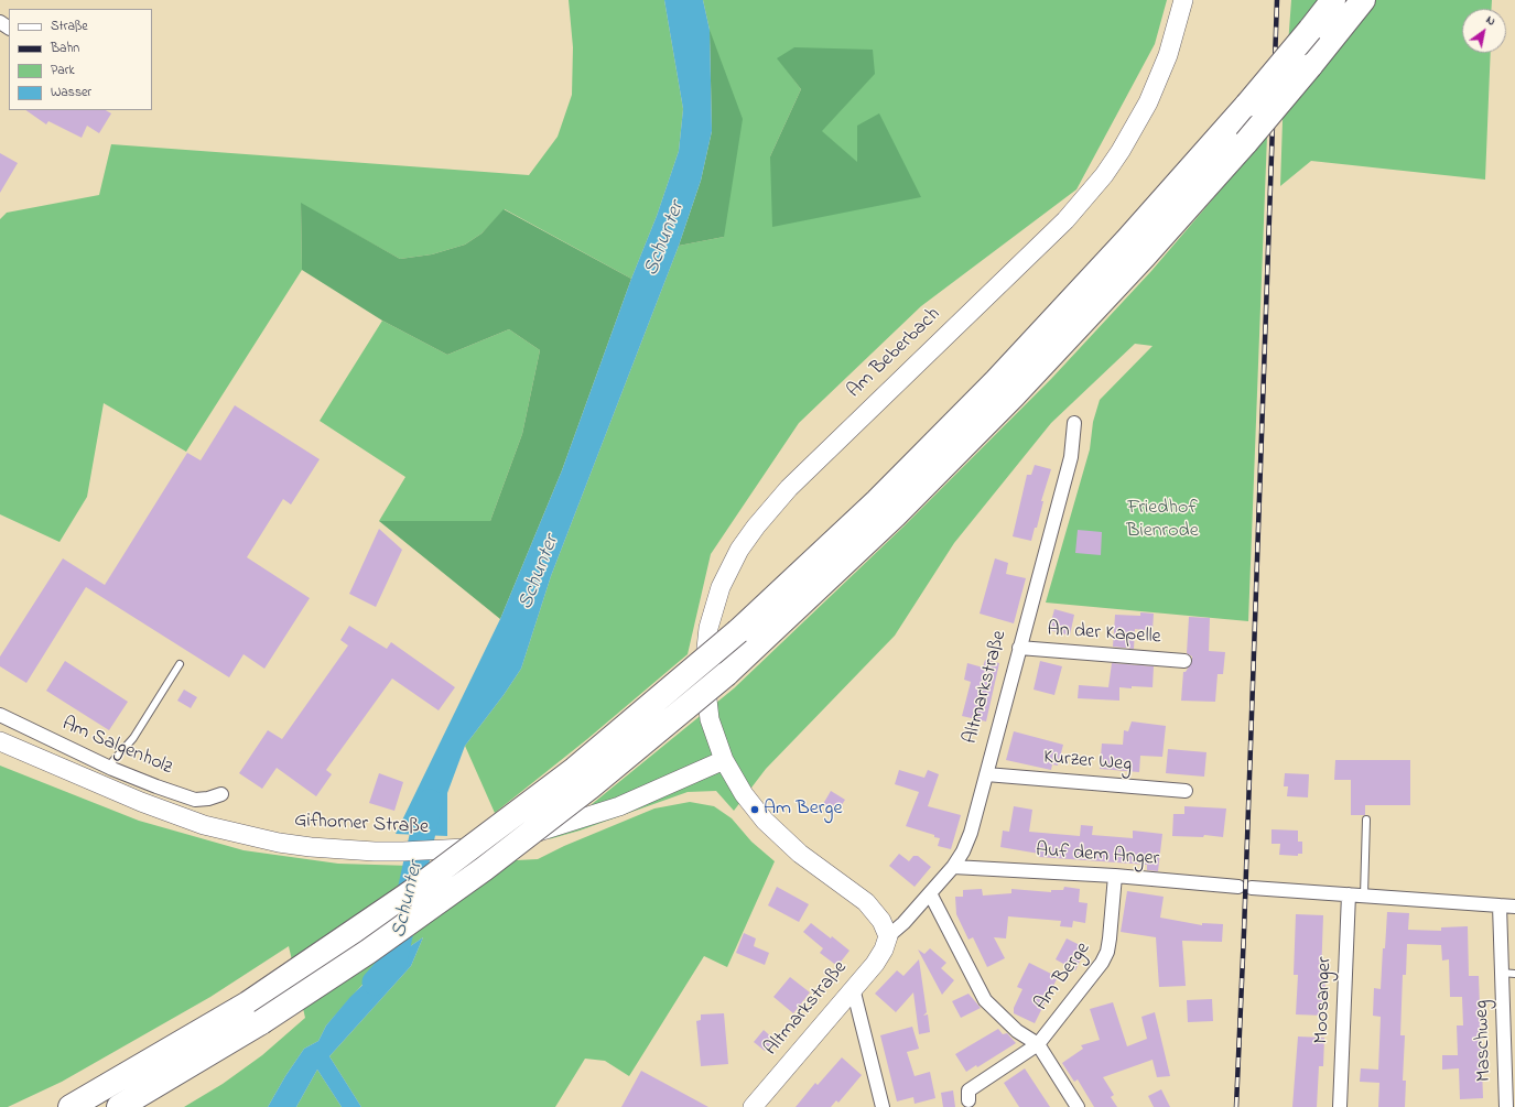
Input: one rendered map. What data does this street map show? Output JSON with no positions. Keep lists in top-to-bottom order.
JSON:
{
  "streets": {
    "main road": ["Am Beberbach", "Altmarkstraße", "Gifhorner Straße"],
    "street": [
      "An der Kapelle",
      "Am Salgenholz",
      "Kurzer Weg",
      "Auf dem Anger",
      "Am Berge",
      "Moosanger",
      "Maschweg"
    ]
  },
  "crossings": [
    ["Am Beberbach", "Gifhorner Straße"],
    ["An der Kapelle", "Altmarkstraße"],
    ["Altmarkstraße", "Kurzer Weg"],
    ["Altmarkstraße", "Auf dem Anger"],
    ["Auf dem Anger", "Am Berge"],
    ["Auf dem Anger", "Moosanger"],
    ["Auf dem Anger", "Maschweg"]
  ],
  "water": ["Schunter"],
  "parks": ["Friedhof Bienrode"],
  "places": ["Am Berge"],
  "legend": [
    "Straße",
    "Bahn",
    "Park",
    "Wasser"
  ],
  "north": "top right"
}
